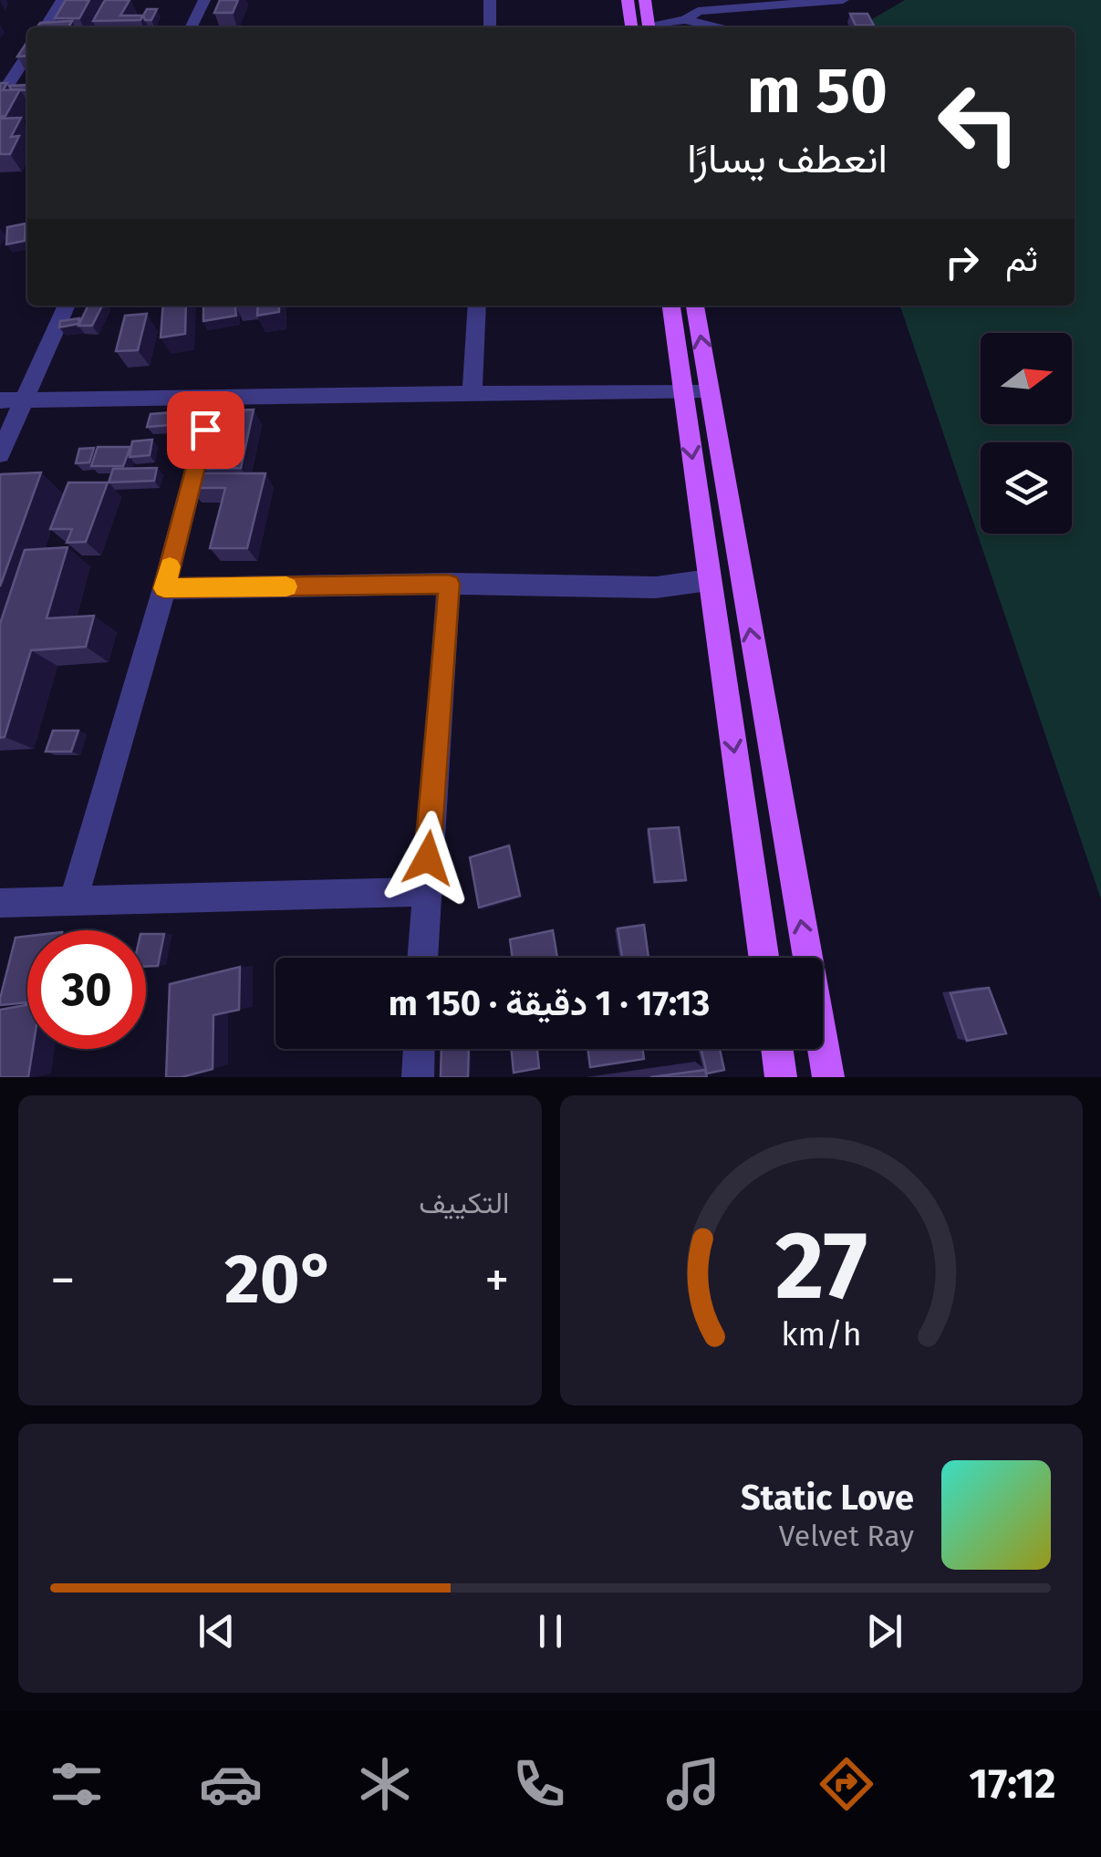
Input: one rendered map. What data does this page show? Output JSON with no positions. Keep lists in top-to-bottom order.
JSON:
{
  "north": "right",
  "page": {
    "turn": ["50 m", "انعطف يسارًا"],
    "then": "ثم",
    "limit": "30",
    "trip": "17:13 · 1 دقيقة · 150 m",
    "tile": "التكييف",
    "heat": ["−", "20°", "+"],
    "song": ["Static Love", "Velvet Ray"],
    "tabs": "17:12",
    "gauge": ["27", "km/h"]
  }
}
